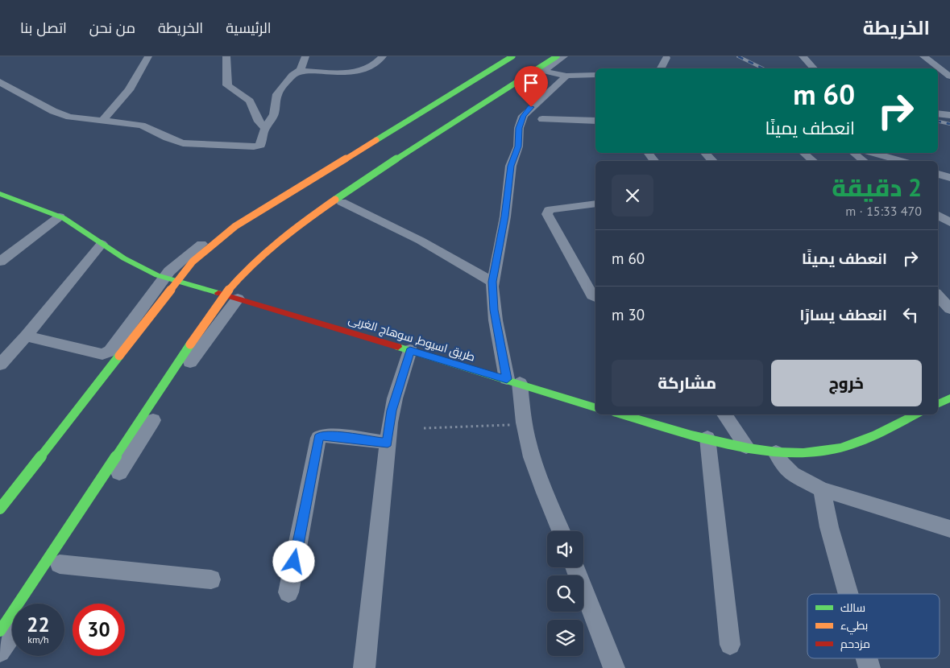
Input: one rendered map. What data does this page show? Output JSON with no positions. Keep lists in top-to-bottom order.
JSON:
{
  "streets": {
    "main road": ["طريق اسيوط, سوهاج الغربى"]
  },
  "legend": ["سالك", "بطيء", "مزدحم"],
  "page": {
    "header": "الخريطة",
    "nav": [
      "الرئيسية",
      "الخريطة",
      "من نحن",
      "اتصل بنا"
    ],
    "turn": ["60 m", "انعطف يمينًا"],
    "heading": ["2 دقيقة", "470 m · 15:33"],
    "list": [
      {
        "name": "انعطف يمينًا",
        "value": "60 m"
      },
      {
        "name": "انعطف يسارًا",
        "value": "30 m"
      }
    ],
    "buttons": ["خروج", "مشاركة"],
    "speed": "22 km/h",
    "limit": "30"
  }
}
